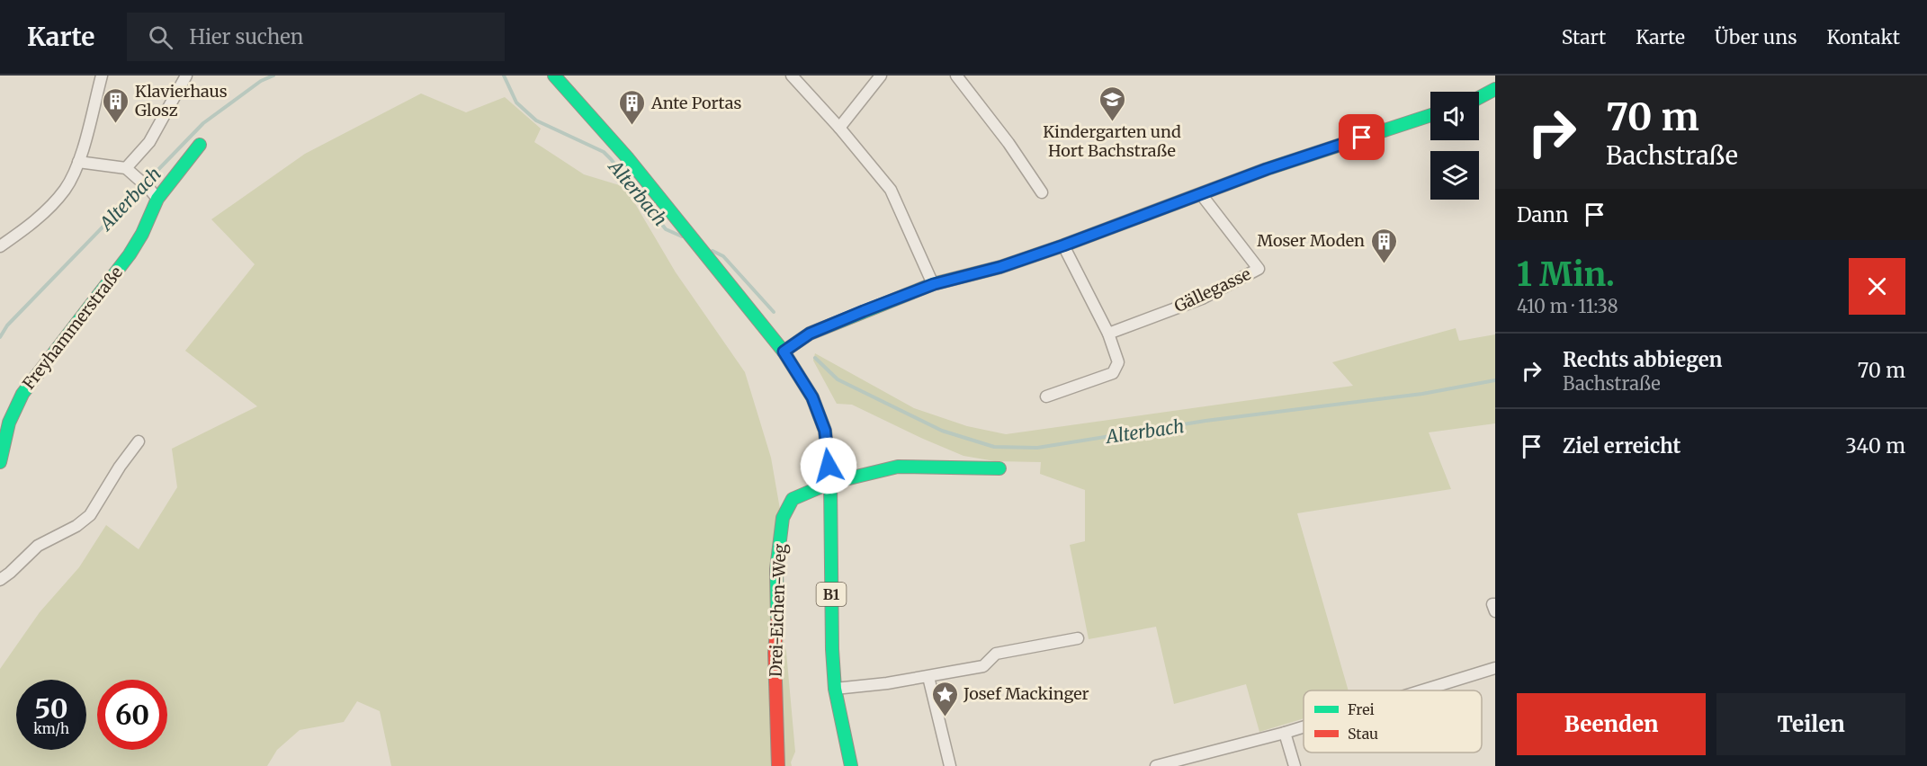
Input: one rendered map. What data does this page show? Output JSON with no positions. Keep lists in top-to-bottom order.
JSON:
{
  "streets": {
    "street": [
      "Gällegasse",
      "Freyhammerstraße",
      "B1",
      "Drei-Eichen-Weg"
    ]
  },
  "crossings": [
    ["B1", "Drei-Eichen-Weg"]
  ],
  "water": ["Alterbach"],
  "places": {
    "school or university": ["Kindergarten und Hort Bachstraße"],
    "building": ["Klavierhaus Glosz", "Ante Portas", "Moser Moden"],
    "place": ["Josef Mackinger"]
  },
  "legend": ["Frei", "Stau"],
  "page": {
    "header": "Karte",
    "search": "Hier suchen",
    "nav": [
      "Start",
      "Karte",
      "Über uns",
      "Kontakt"
    ],
    "turn": ["70 m", "Bachstraße"],
    "then": "Dann",
    "heading": ["1 Min.", "410 m · 11:38"],
    "list": [
      {
        "name": "Rechts abbiegen",
        "note": "Bachstraße",
        "value": "70 m"
      },
      {
        "name": "Ziel erreicht",
        "value": "340 m"
      }
    ],
    "speed": "50 km/h",
    "limit": "60",
    "buttons": ["Beenden", "Teilen"]
  }
}
